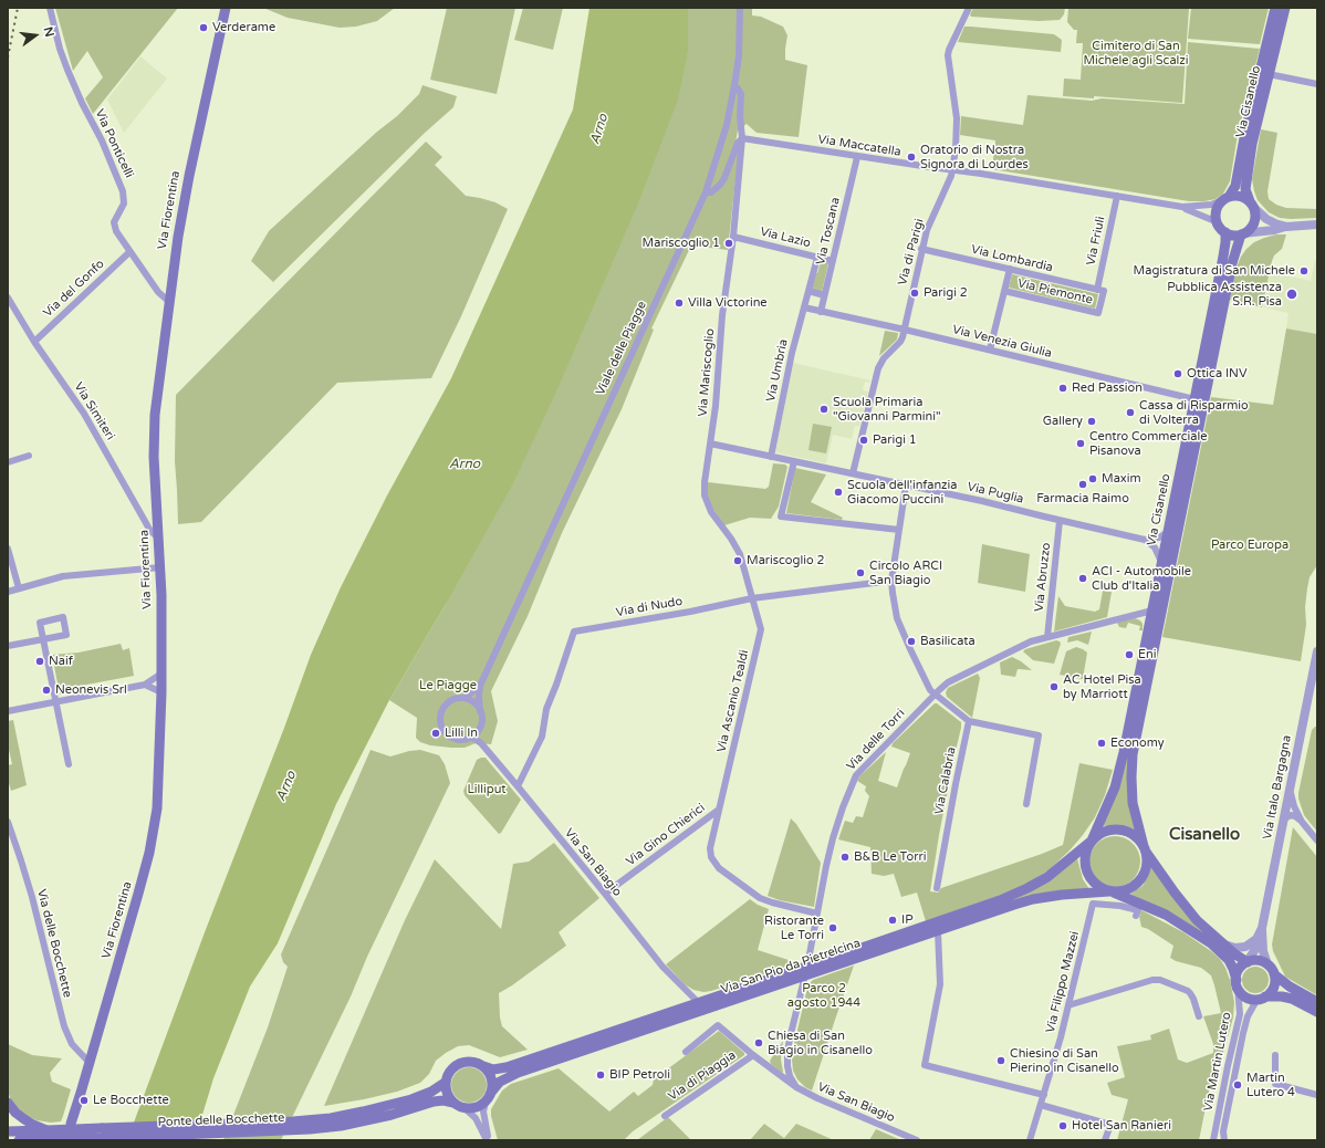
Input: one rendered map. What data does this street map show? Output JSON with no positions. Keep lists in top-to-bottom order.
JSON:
{
  "streets": {
    "main road": [
      "Via Cisanello",
      "Via Fiorentina",
      "Via San Pio da Pietrelcina",
      "Ponte delle Bocchette"
    ],
    "street": [
      "Via Ponticelli",
      "Via Maccatella",
      "Via Toscana",
      "Via Lazio",
      "Via Friuli",
      "Via di Parigi",
      "Via Lombardia",
      "Via del Gonfo",
      "Via Piemonte",
      "Via Venezia Giulia",
      "Viale delle Piagge",
      "Via Umbria",
      "Via Mariscoglio",
      "Via Simiteri",
      "Via Puglia",
      "Via Abruzzo",
      "Via di Nudo",
      "Via Ascanio Tealdi",
      "Via delle Torri",
      "Via Calabria",
      "Via Italo Bargagna",
      "Via Gino Chierici",
      "Via San Biagio",
      "Via delle Bocchette",
      "Via Filippo Mazzei",
      "Via Martin Lutero",
      "Via di Piaggia"
    ]
  },
  "crossings": [
    ["Via Cisanello", "Via Maccatella"],
    ["Via Cisanello", "Via Venezia Giulia"],
    ["Via Cisanello", "Via Puglia"],
    ["Via Cisanello", "Via delle Torri"],
    ["Via Cisanello", "Via San Pio da Pietrelcina"],
    ["Via Ponticelli", "Via Fiorentina"],
    ["Via Ponticelli", "Via del Gonfo"],
    ["Via Maccatella", "Via Toscana"],
    ["Via Maccatella", "Via Friuli"],
    ["Via Maccatella", "Via di Parigi"],
    ["Via Maccatella", "Via Mariscoglio"],
    ["Via Fiorentina", "Via Simiteri"],
    ["Via Fiorentina", "Via delle Bocchette"],
    ["Via Toscana", "Via Lazio"],
    ["Via Toscana", "Via Venezia Giulia"],
    ["Via Lazio", "Via Umbria"],
    ["Via Lazio", "Via Mariscoglio"],
    ["Via Friuli", "Via Lombardia"],
    ["Via Friuli", "Via Piemonte"],
    ["Via di Parigi", "Via Lombardia"],
    ["Via di Parigi", "Via Venezia Giulia"],
    ["Via di Parigi", "Via Puglia"],
    ["Via Lombardia", "Via Piemonte"],
    ["Via del Gonfo", "Via Simiteri"],
    ["Via Venezia Giulia", "Via Umbria"],
    ["Viale delle Piagge", "Via San Biagio"],
    ["Via Umbria", "Via Puglia"],
    ["Via Mariscoglio", "Via Puglia"],
    ["Via Mariscoglio", "Via di Nudo"],
    ["Via Mariscoglio", "Via Ascanio Tealdi"],
    ["Via Puglia", "Via Abruzzo"],
    ["Via Abruzzo", "Via delle Torri"],
    ["Via di Nudo", "Via Ascanio Tealdi"],
    ["Via di Nudo", "Via San Biagio"],
    ["Via Ascanio Tealdi", "Via delle Torri"],
    ["Via Ascanio Tealdi", "Via Gino Chierici"],
    ["Via delle Torri", "Via San Biagio"],
    ["Via delle Torri", "Via San Pio da Pietrelcina"],
    ["Via Italo Bargagna", "Via Martin Lutero"],
    ["Via Gino Chierici", "Via San Biagio"],
    ["Via San Biagio", "Via San Pio da Pietrelcina"],
    ["Via San Biagio", "Via di Piaggia"]
  ],
  "districts": ["Cisanello"],
  "water": ["Arno"],
  "parks": [
    "Cimitero di San Michele agli Scalzi",
    "Parco Europa",
    "Le Piagge",
    "Lilliput",
    "Parco 2 agosto 1944"
  ],
  "places": [
    "Verderame",
    "Oratorio di Nostra Signora di Lourdes",
    "Mariscoglio 1",
    "Magistratura di San Michele",
    "Parigi 2",
    "Pubblica Assistenza S.R. Pisa",
    "Villa Victorine",
    "Ottica INV",
    "Red Passion",
    "Scuola Primaria \"Giovanni Parmini\"",
    "Cassa di Risparmio di Volterra",
    "Gallery",
    "Parigi 1",
    "Centro Commerciale Pisanova",
    "Maxim",
    "Farmacia Raimo",
    "Scuola dell'infanzia Giacomo Puccini",
    "Mariscoglio 2",
    "Circolo ARCI San Biagio",
    "ACI - Automobile Club d'Italia",
    "Basilicata",
    "Eni",
    "Naif",
    "AC Hotel Pisa by Marriott",
    "Neonevis Srl",
    "Lilli In",
    "Economy",
    "B&B Le Torri",
    "IP",
    "Ristorante Le Torri",
    "Chiesa di San Biagio in Cisanello",
    "Chiesino di San Pierino in Cisanello",
    "BIP Petroli",
    "Martin Lutero 4",
    "Le Bocchette",
    "Hotel San Ranieri"
  ],
  "north": "right"
}
